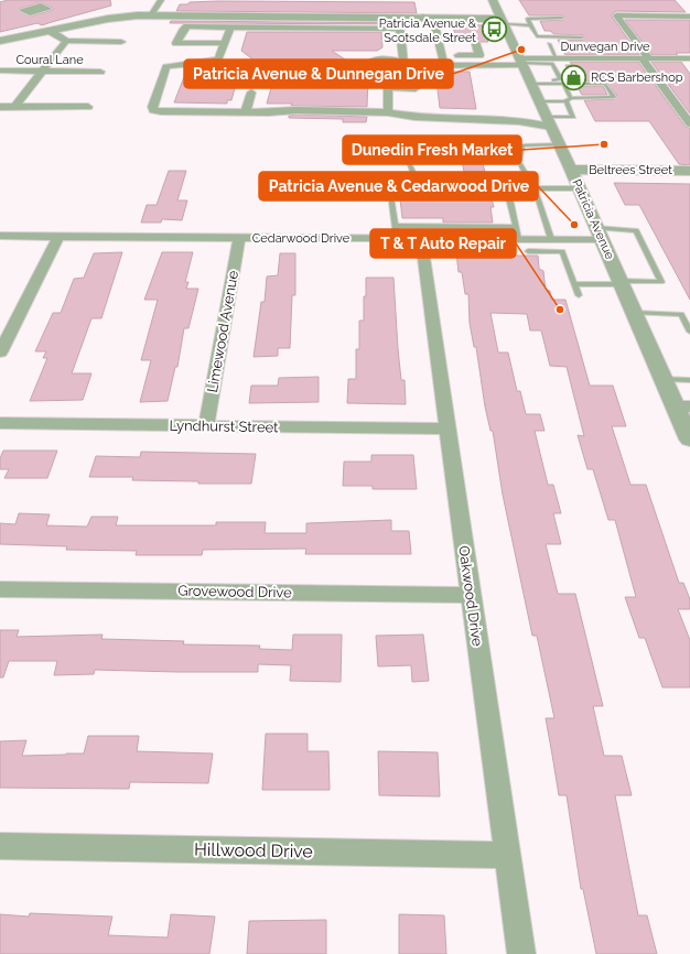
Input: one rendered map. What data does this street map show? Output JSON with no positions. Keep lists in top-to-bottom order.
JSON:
{
  "streets": {
    "street": [
      "Dunvegan Drive",
      "Coural Lane",
      "Beltrees Street",
      "Patricia Avenue",
      "Cedarwood Drive",
      "Limewood Avenue",
      "Lyndhurst Street",
      "Grovewood Drive",
      "Oakwood Drive",
      "Hillwood Drive"
    ]
  },
  "crossings": [
    ["Dunvegan Drive", "Patricia Avenue"],
    ["Beltrees Street", "Patricia Avenue"],
    ["Patricia Avenue", "Cedarwood Drive"],
    ["Cedarwood Drive", "Limewood Avenue"],
    ["Cedarwood Drive", "Oakwood Drive"],
    ["Limewood Avenue", "Lyndhurst Street"],
    ["Lyndhurst Street", "Oakwood Drive"],
    ["Grovewood Drive", "Oakwood Drive"],
    ["Oakwood Drive", "Hillwood Drive"]
  ],
  "places": {
    "bus stop": ["Patricia Avenue & Scotsdale Street"],
    "other": [
      "Patricia Avenue & Dunnegan Drive",
      "Dunedin Fresh Market",
      "Patricia Avenue & Cedarwood Drive",
      "T & T Auto Repair"
    ],
    "shop": ["RCS Barbershop"]
  }
}
